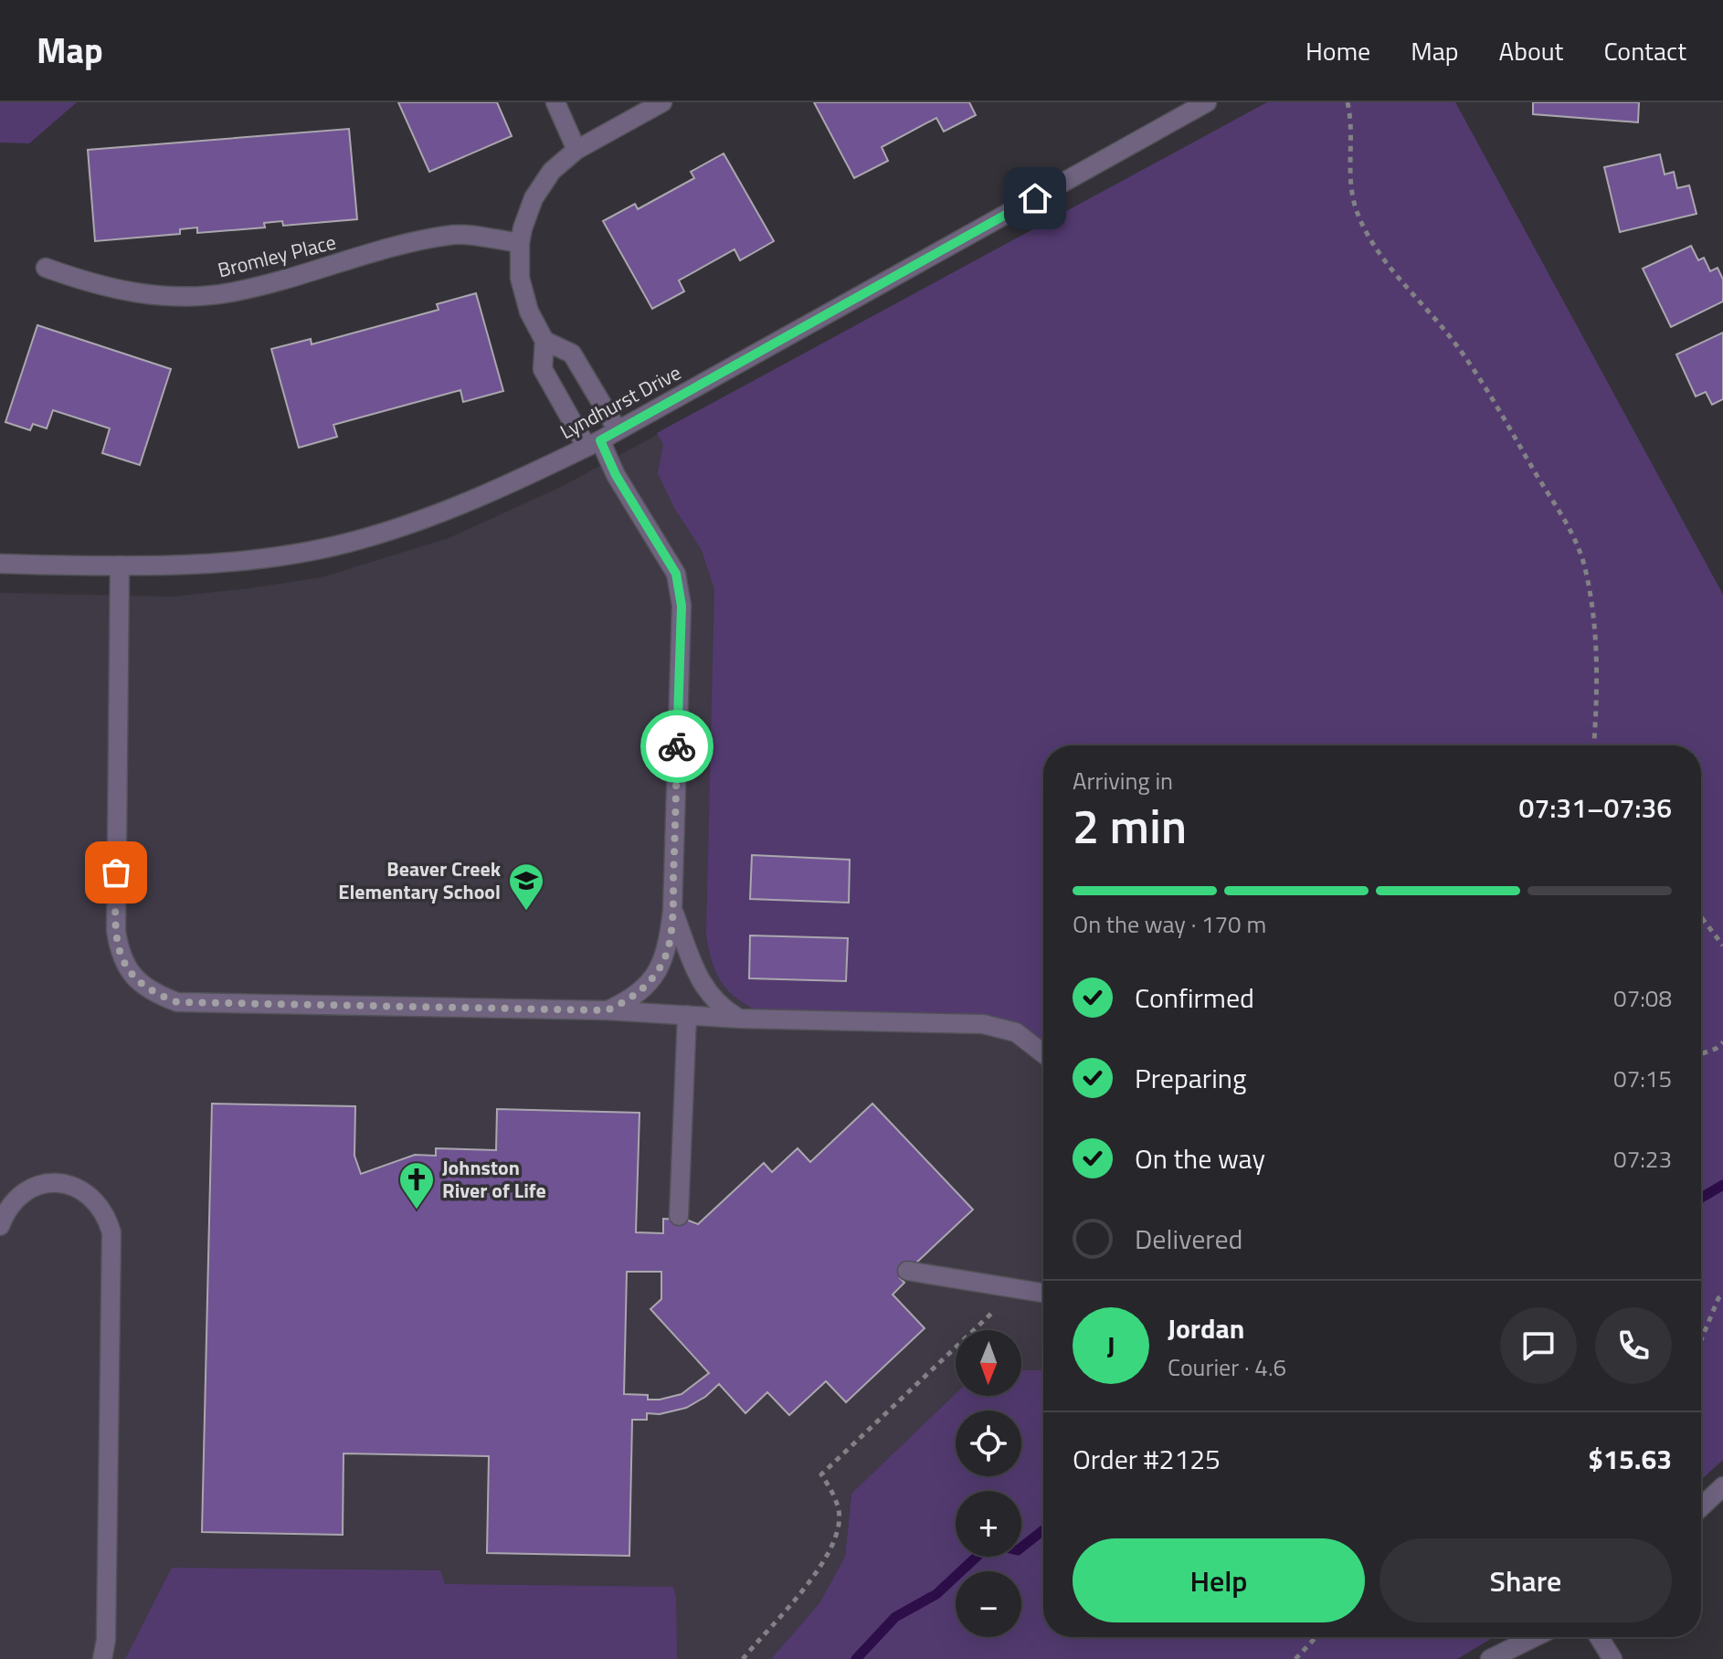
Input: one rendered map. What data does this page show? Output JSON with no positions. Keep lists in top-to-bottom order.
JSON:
{
  "streets": {
    "street": ["Bromley Place", "Lyndhurst Drive"]
  },
  "places": {
    "school or university": ["Beaver Creek Elementary School"],
    "church": ["Johnston River of Life"]
  },
  "north": "bottom",
  "page": {
    "header": "Map",
    "nav": [
      "Home",
      "Map",
      "About",
      "Contact"
    ],
    "heading": ["2 min", "Arriving in", "07:31–07:36"],
    "panel": [
      "Jordan",
      "Courier · 4.6",
      "Order #2125",
      "$15.63"
    ],
    "bar": "On the way · 170 m",
    "list": [
      ["Confirmed", "07:08"],
      ["Preparing", "07:15"],
      ["On the way", "07:23"],
      "Delivered"
    ],
    "round": "J",
    "map_buttons": ["+", "−"],
    "buttons": ["Help", "Share"]
  }
}
